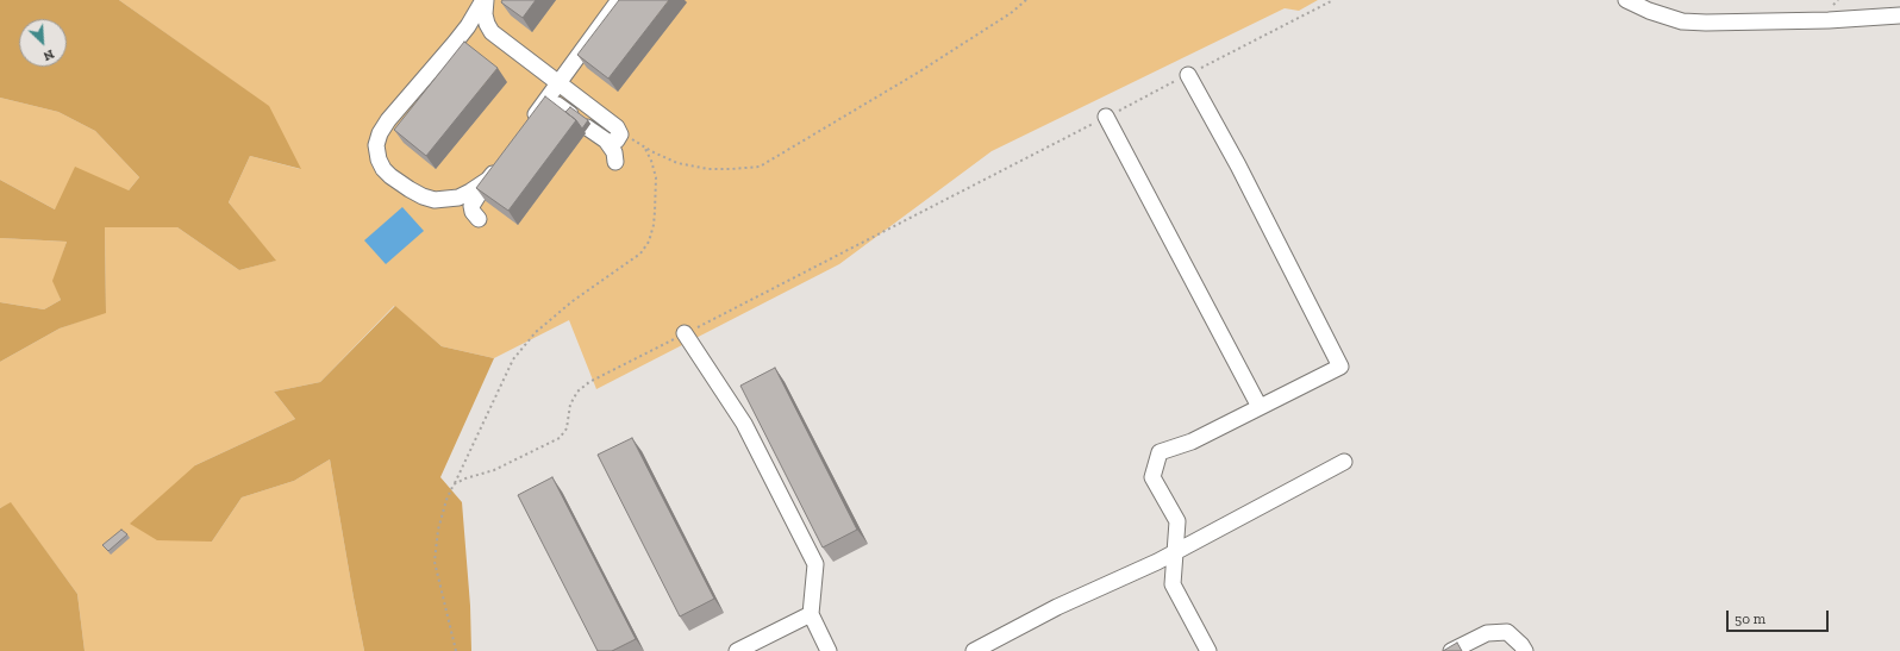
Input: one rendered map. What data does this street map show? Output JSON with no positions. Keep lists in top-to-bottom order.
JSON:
{
  "scale_bar": "50 m",
  "north": "bottom right"
}
